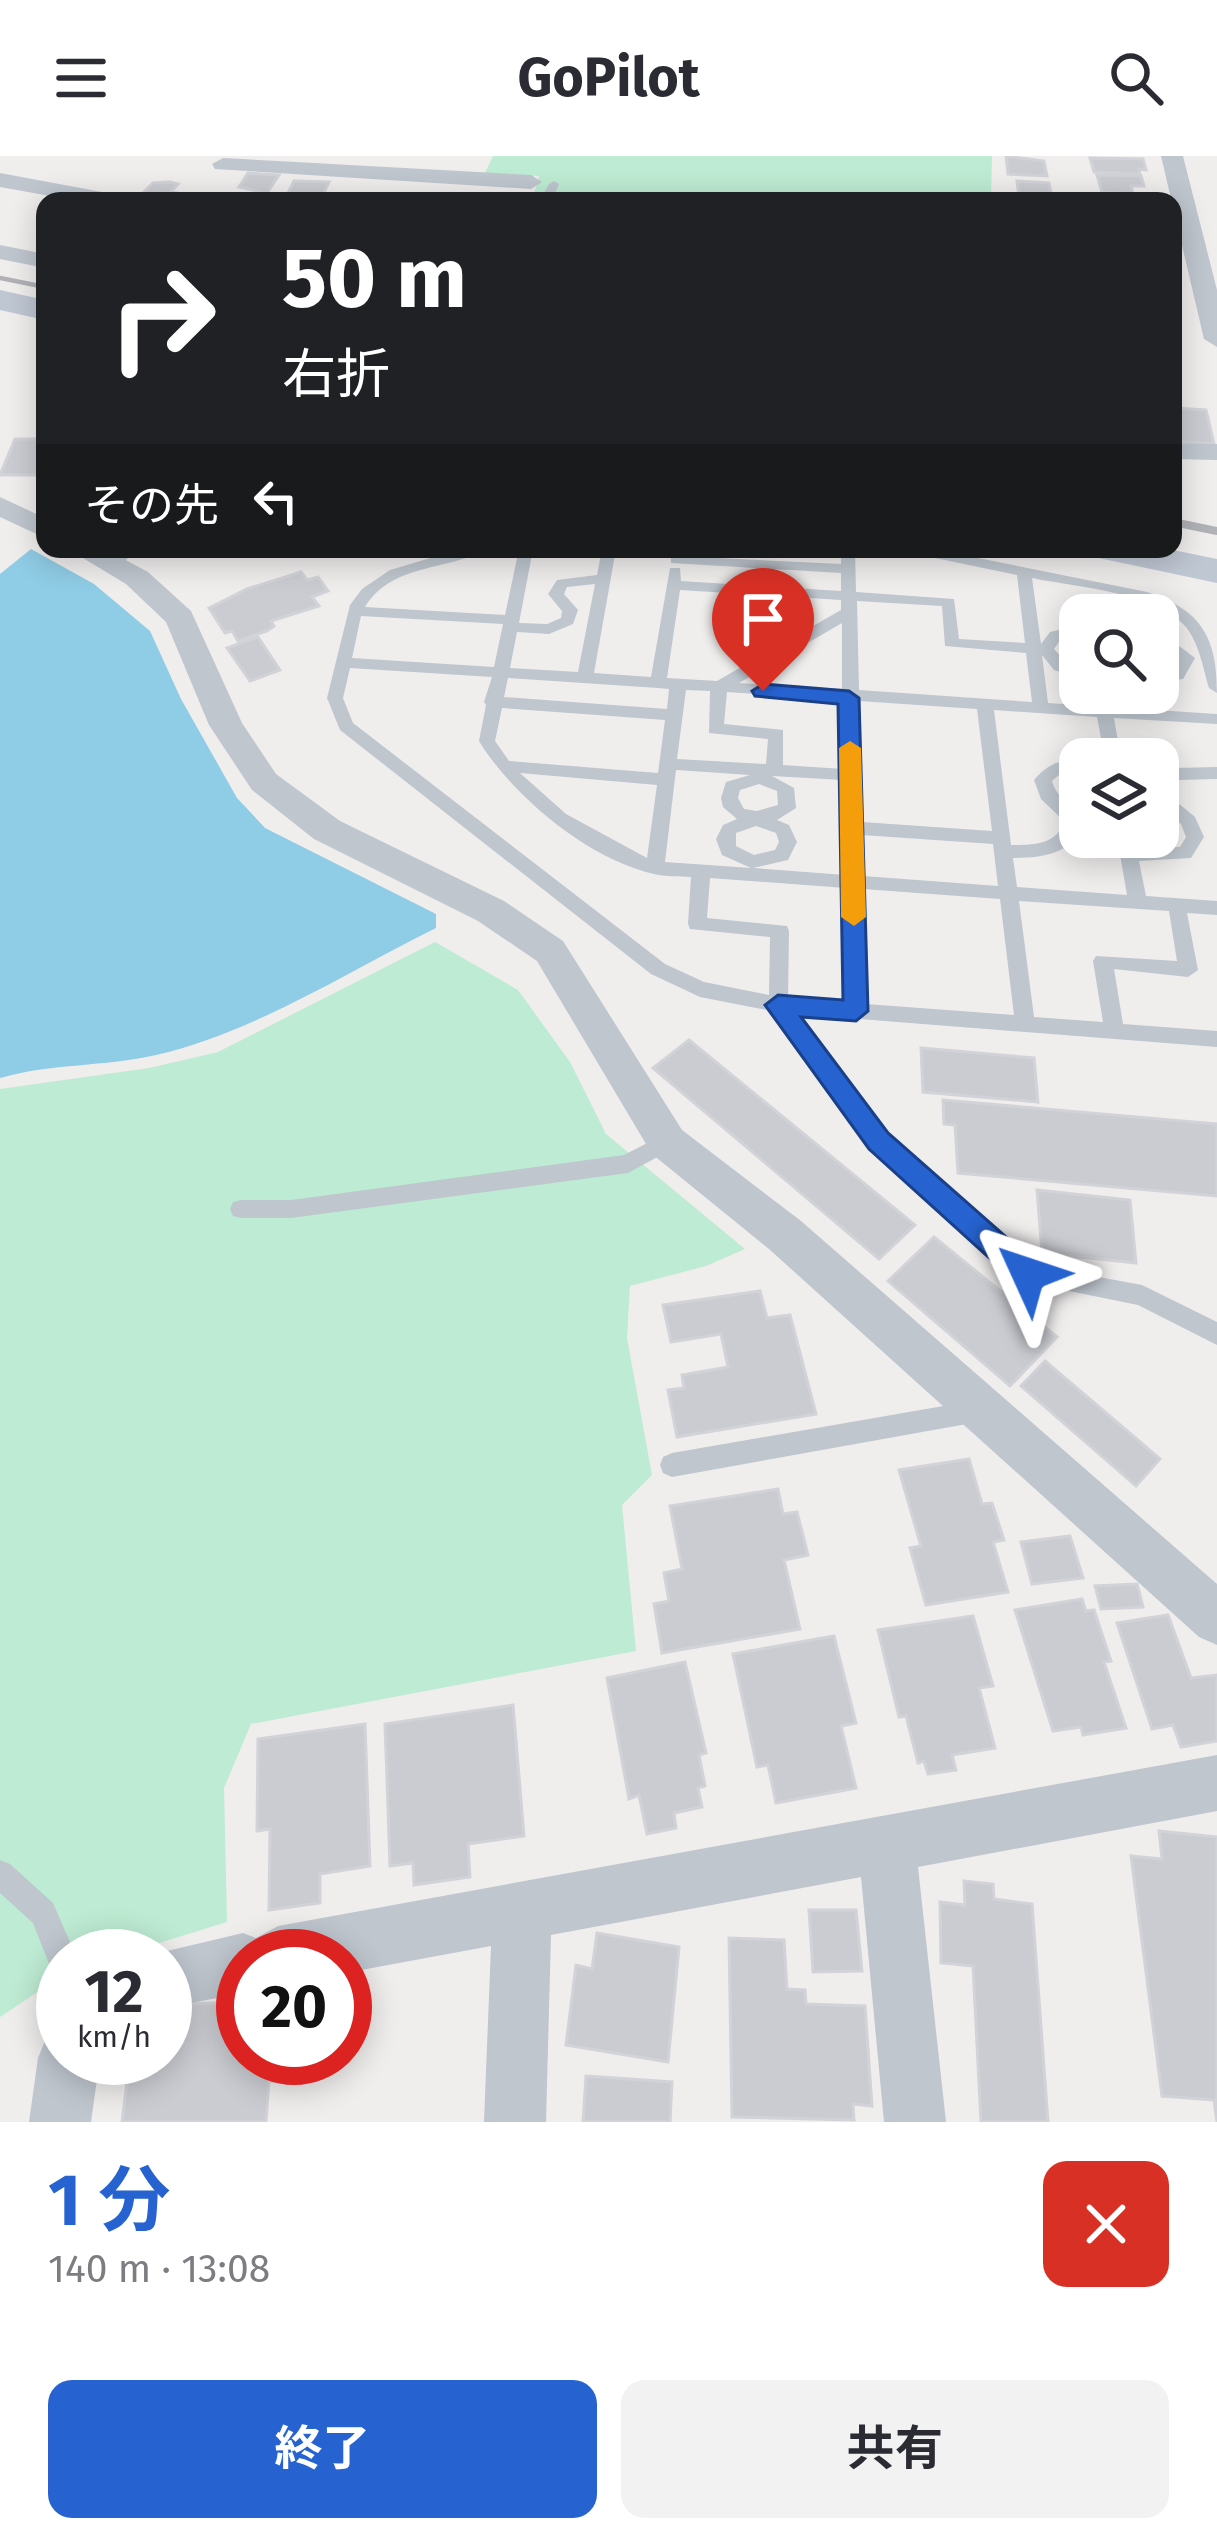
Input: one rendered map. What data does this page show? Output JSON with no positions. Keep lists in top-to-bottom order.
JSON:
{
  "page": {
    "header": "GoPilot",
    "turn": ["50 m", "右折"],
    "then": "その先",
    "speed": "12 km/h",
    "limit": "20",
    "heading": ["1 分", "140 m · 13:08"],
    "buttons": ["終了", "共有"]
  }
}
